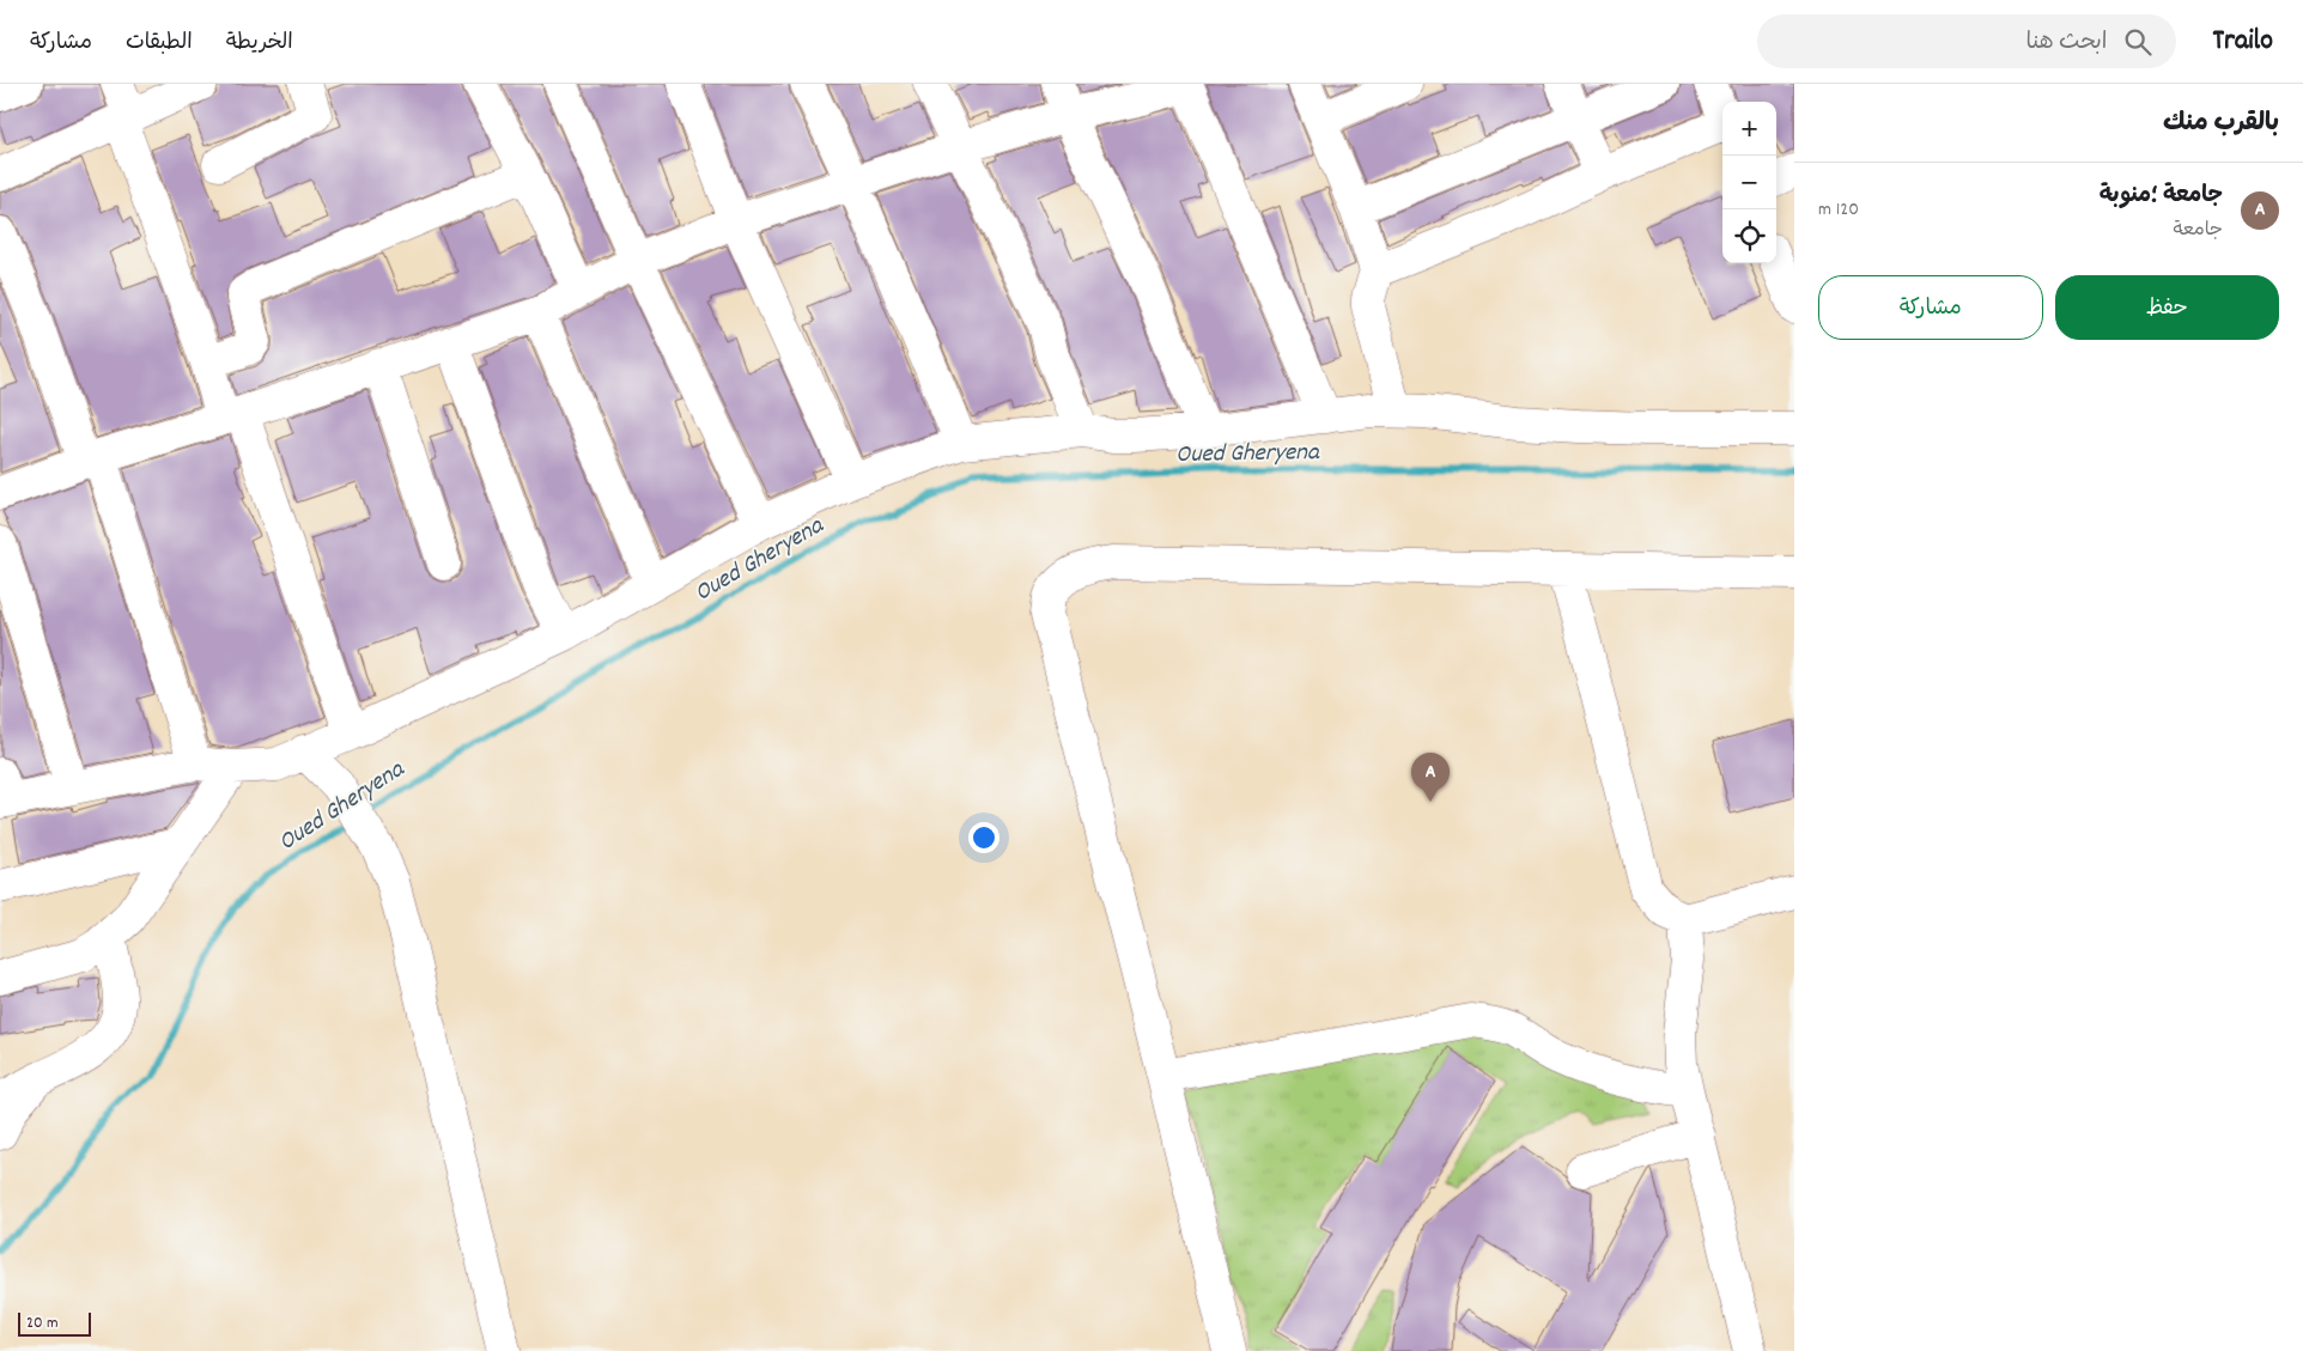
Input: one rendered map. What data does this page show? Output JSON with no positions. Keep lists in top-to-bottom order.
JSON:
{
  "water": ["Oued Gheryena"],
  "scale_bar": "20 m",
  "page": {
    "header": "Trailo",
    "search": "ابحث هنا",
    "nav": ["الخريطة", "الطبقات", "مشاركة"],
    "heading": "بالقرب منك",
    "map_buttons": ["+", "−"],
    "list": [
      {
        "mark": "A",
        "name": "جامعة ؛منوبة",
        "note": "جامعة",
        "value": "120 m"
      }
    ],
    "buttons": ["حفظ", "مشاركة"],
    "pins": "A",
    "scale": "20 m"
  }
}
